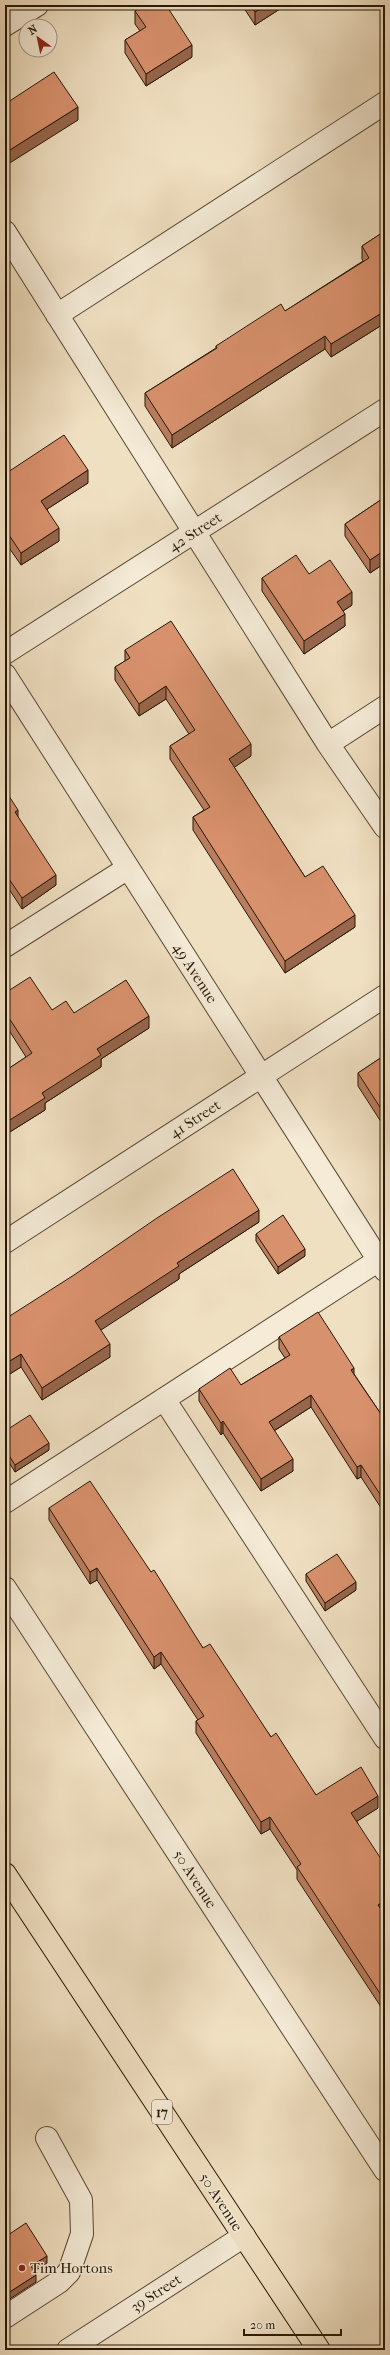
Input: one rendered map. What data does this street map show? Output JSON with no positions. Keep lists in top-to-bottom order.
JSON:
{
  "streets": {
    "main road": ["50 Avenue", "17"],
    "street": [
      "42 Street",
      "49 Avenue",
      "41 Street",
      "39 Street"
    ]
  },
  "crossings": [
    ["49 Avenue", "41 Street"],
    ["50 Avenue", "39 Street"]
  ],
  "places": ["Tim Hortons"],
  "scale_bar": "20 m",
  "north": "top left"
}
